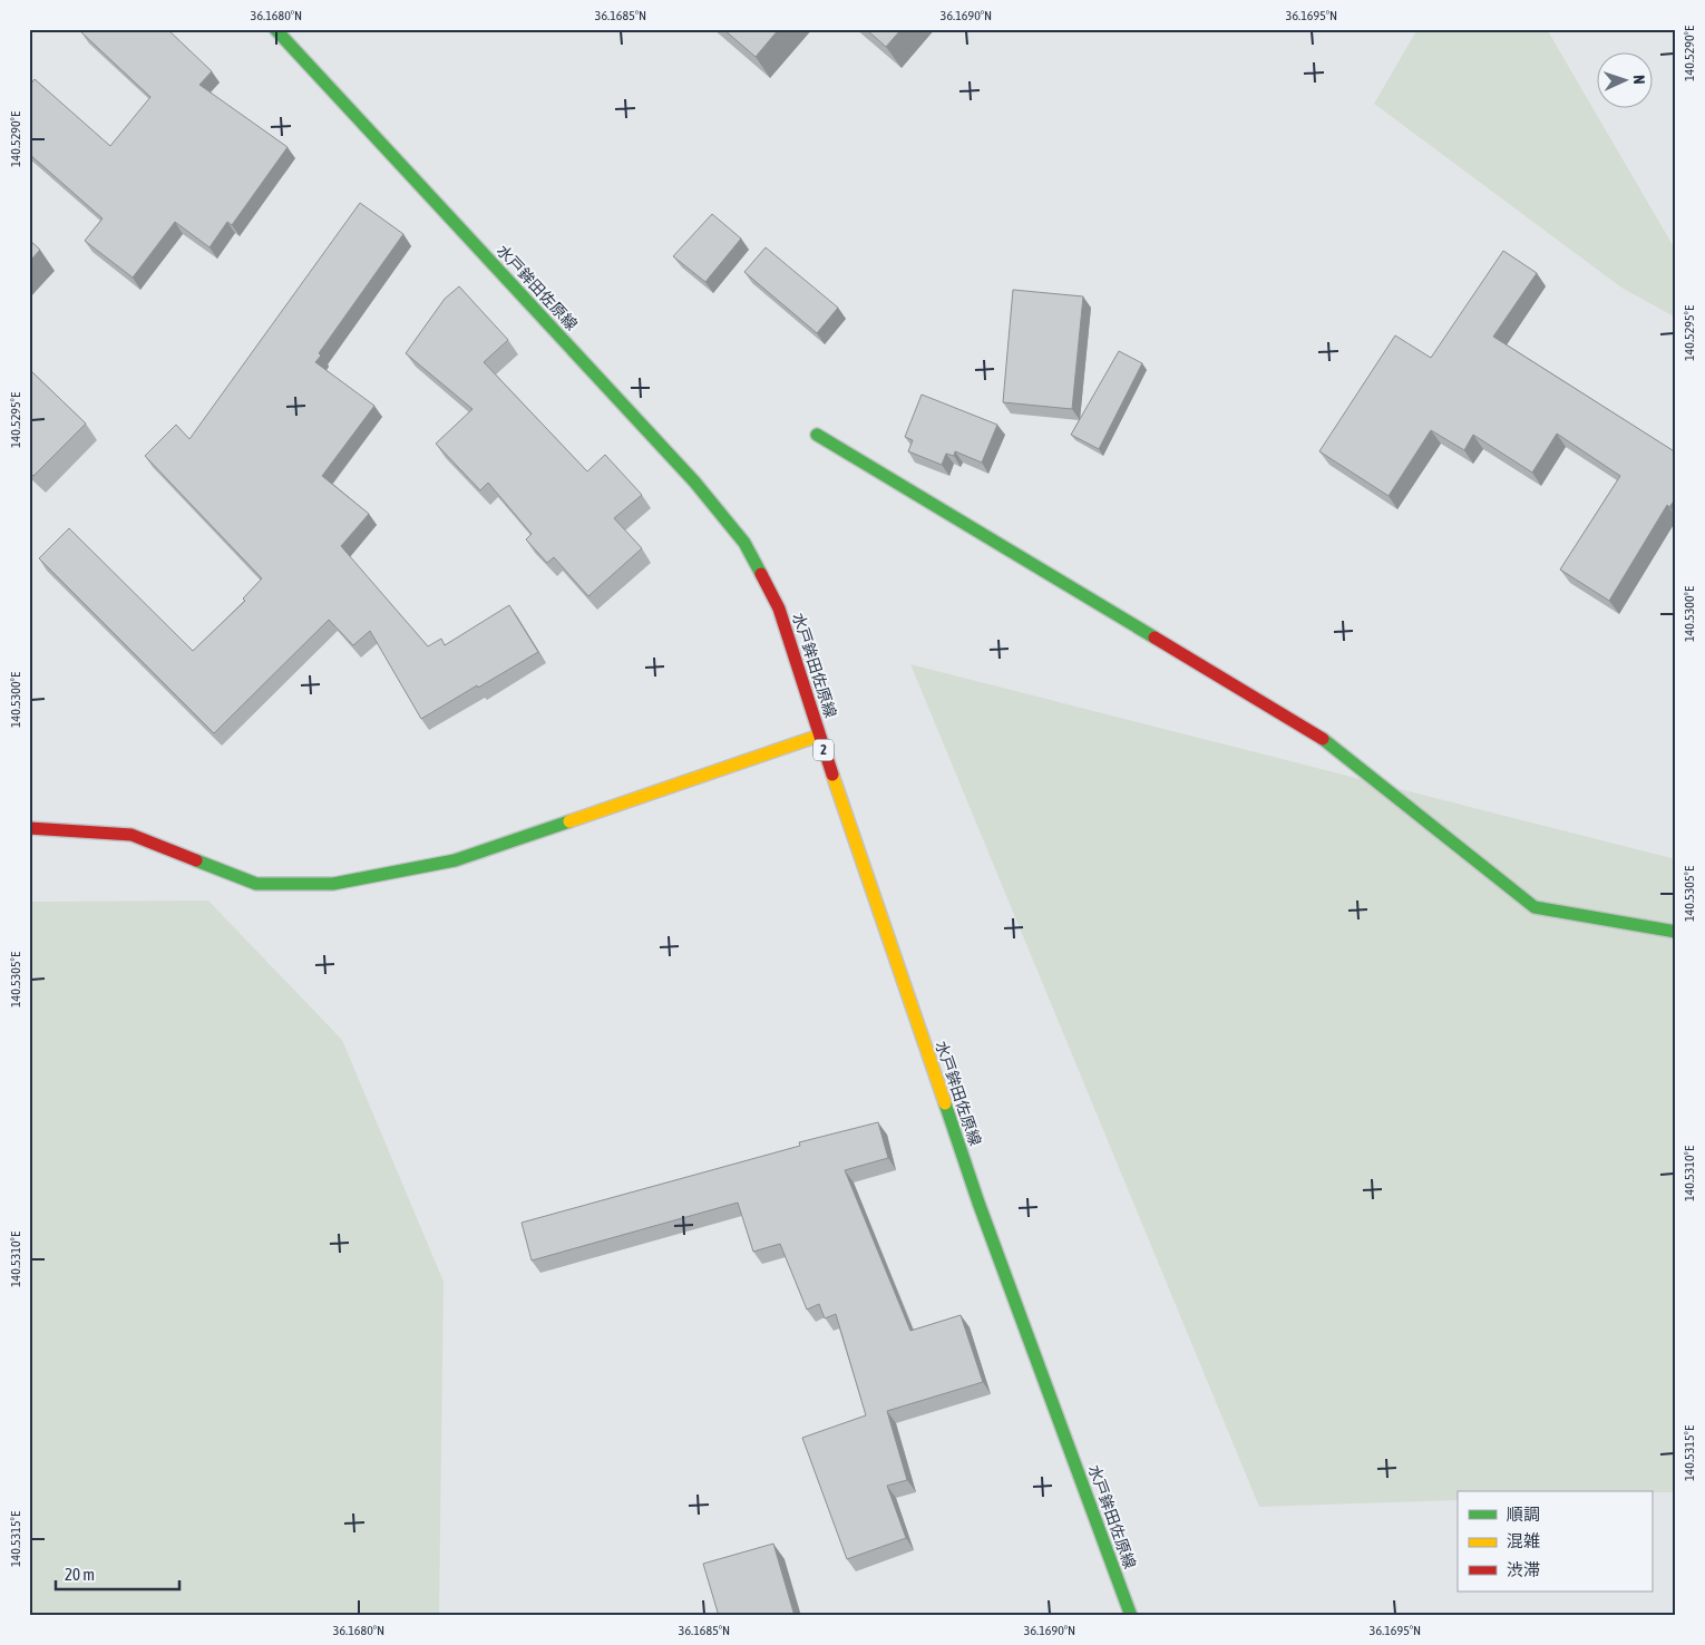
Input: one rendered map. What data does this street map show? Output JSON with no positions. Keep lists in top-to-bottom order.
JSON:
{
  "streets": {
    "main road": ["水戸鉾田佐原線", "2"]
  },
  "legend": ["順調", "混雑", "渋滞"],
  "scale_bar": "20 m",
  "north": "right",
  "coordinates": [
    "36.1680°N",
    "36.1685°N",
    "36.1690°N",
    "36.1695°N",
    "140.5290°E",
    "140.5295°E",
    "140.5300°E",
    "140.5305°E",
    "140.5310°E",
    "140.5315°E"
  ]
}
